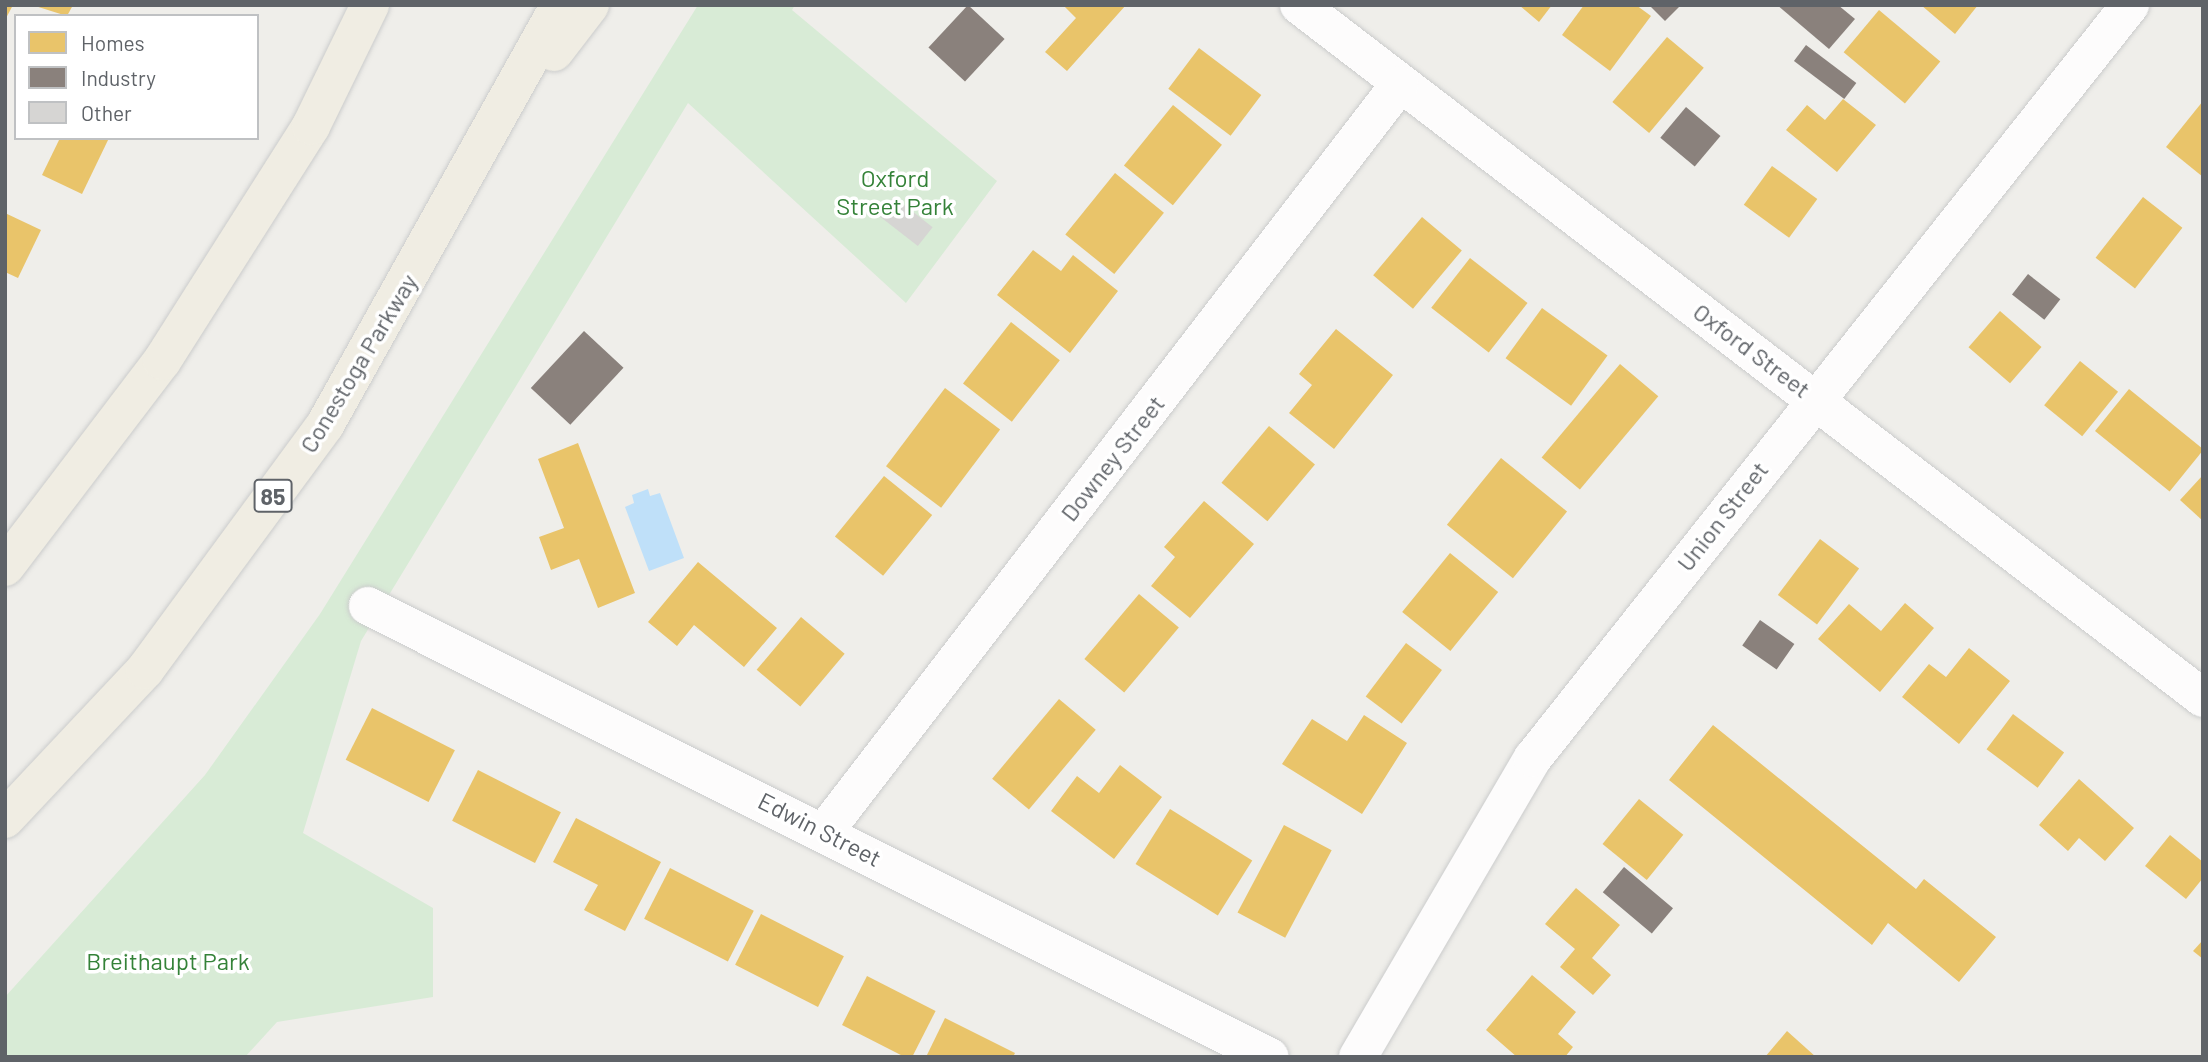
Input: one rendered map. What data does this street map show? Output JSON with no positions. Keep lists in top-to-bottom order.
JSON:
{
  "streets": {
    "highway": ["Conestoga Parkway", "85"],
    "street": [
      "Oxford Street",
      "Downey Street",
      "Union Street",
      "Edwin Street"
    ]
  },
  "crossings": [
    ["Oxford Street", "Downey Street"],
    ["Oxford Street", "Union Street"],
    ["Downey Street", "Edwin Street"]
  ],
  "parks": ["Oxford Street Park", "Breithaupt Park"],
  "legend": ["Homes", "Industry", "Other"]
}
